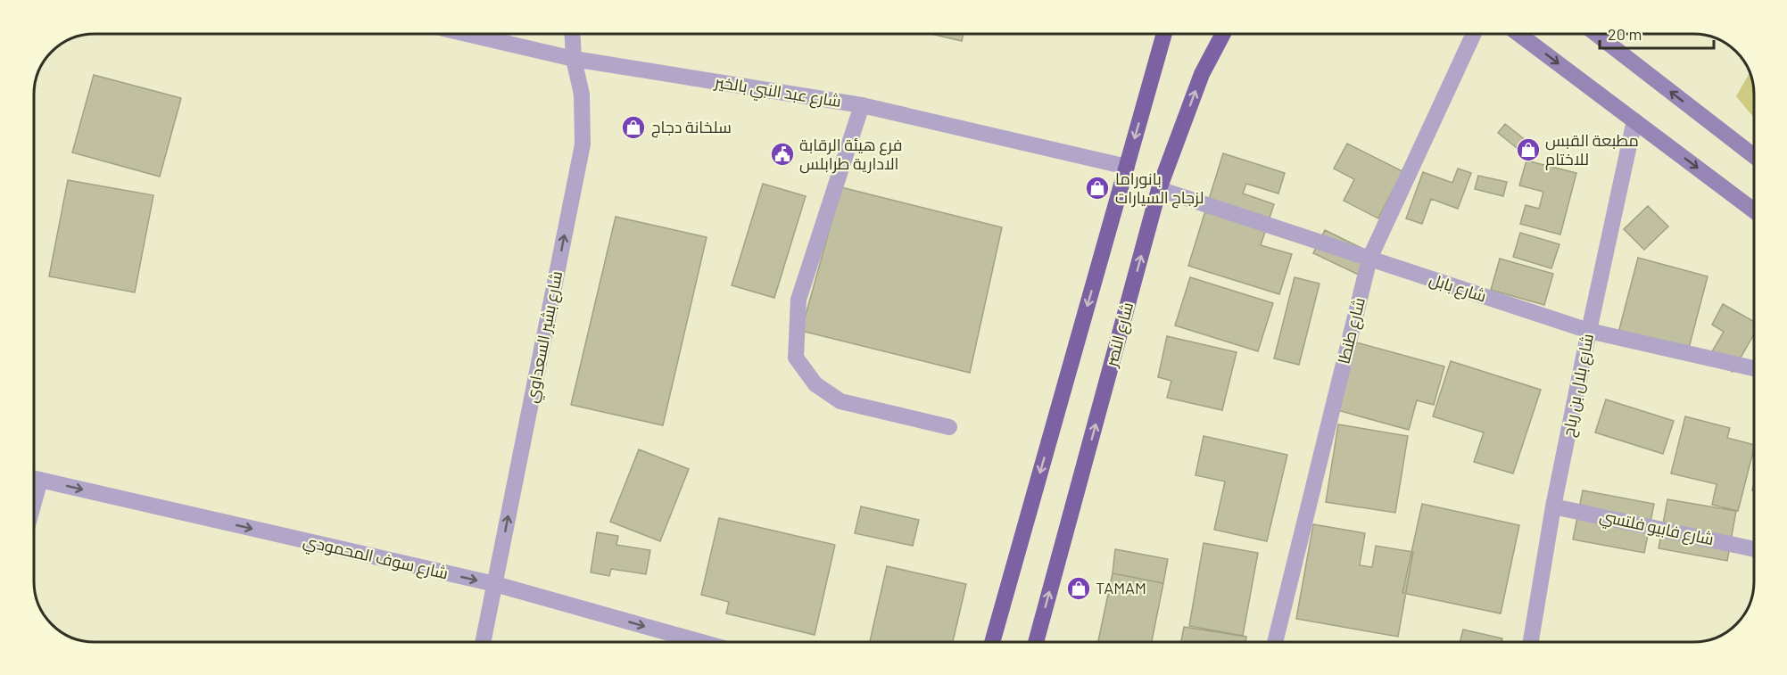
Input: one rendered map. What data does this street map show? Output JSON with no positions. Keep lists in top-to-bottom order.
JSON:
{
  "streets": {
    "highway": ["شارع النصر"],
    "street": [
      "شارع عبد النبي بالخير",
      "شارع بابل",
      "شارع طنطا",
      "شارع بشير السعداوي",
      "شارع بلال بن رباح",
      "شارع فابيو فلتسي",
      "شارع سوف المحمودي"
    ]
  },
  "crossings": [
    ["شارع عبد النبي بالخير", "شارع بشير السعداوي"],
    ["شارع بابل", "شارع طنطا"],
    ["شارع بابل", "شارع النصر"],
    ["شارع بابل", "شارع بلال بن رباح"],
    ["شارع بشير السعداوي", "شارع سوف المحمودي"],
    ["شارع بلال بن رباح", "شارع فابيو فلتسي"]
  ],
  "one_way": ["شارع بشير السعداوي", "شارع سوف المحمودي"],
  "places": {
    "shop": [
      "سلخانة دجاج",
      "مطبعة القبس للاختام",
      "بانوراما لزجاج السيارات",
      "TAMAM"
    ],
    "public building": ["فرع هيئة الرقابة الادارية طرابلس"]
  },
  "scale_bar": "20 m"
}
